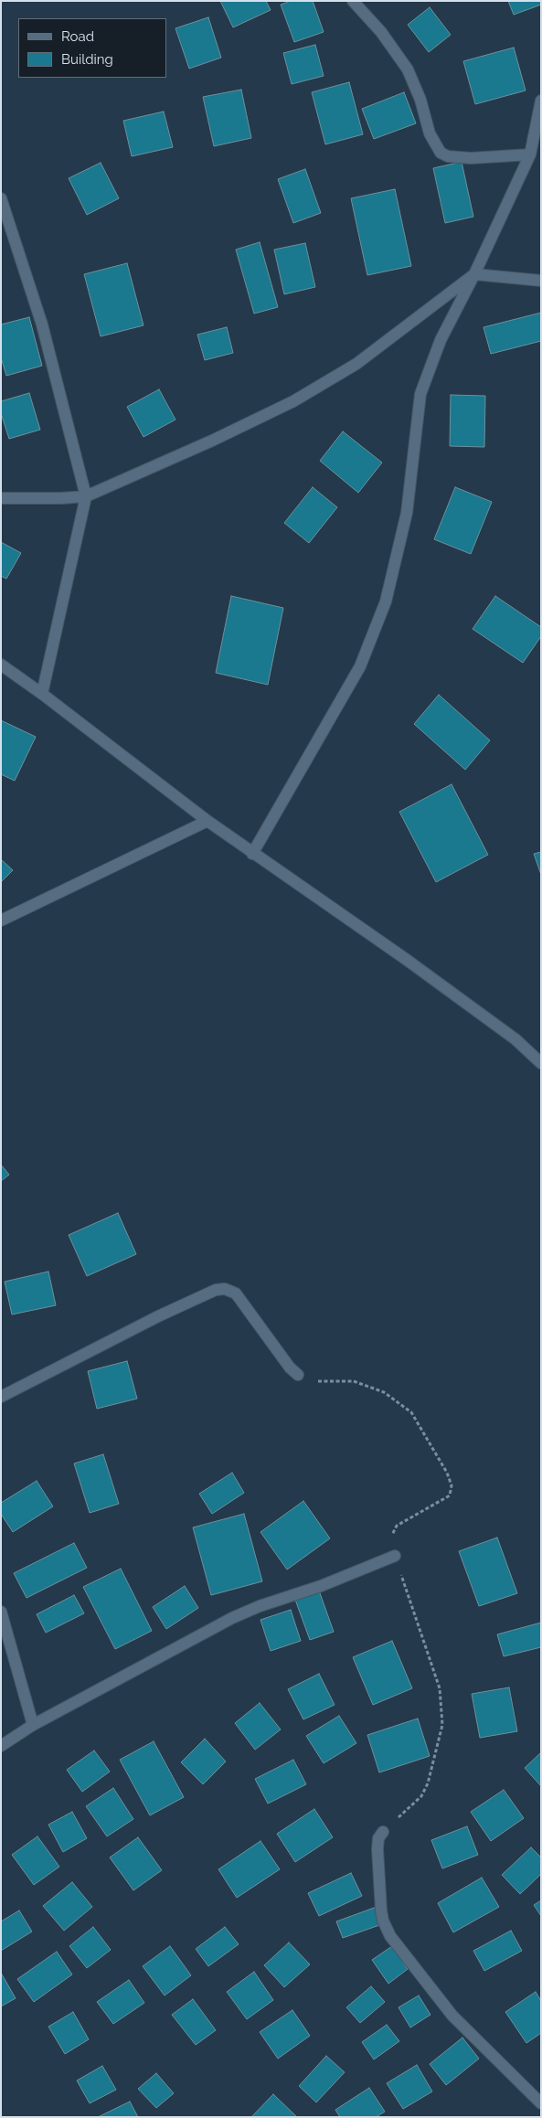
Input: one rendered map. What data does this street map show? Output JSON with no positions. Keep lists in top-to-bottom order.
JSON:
{
  "legend": ["Road", "Building"]
}
